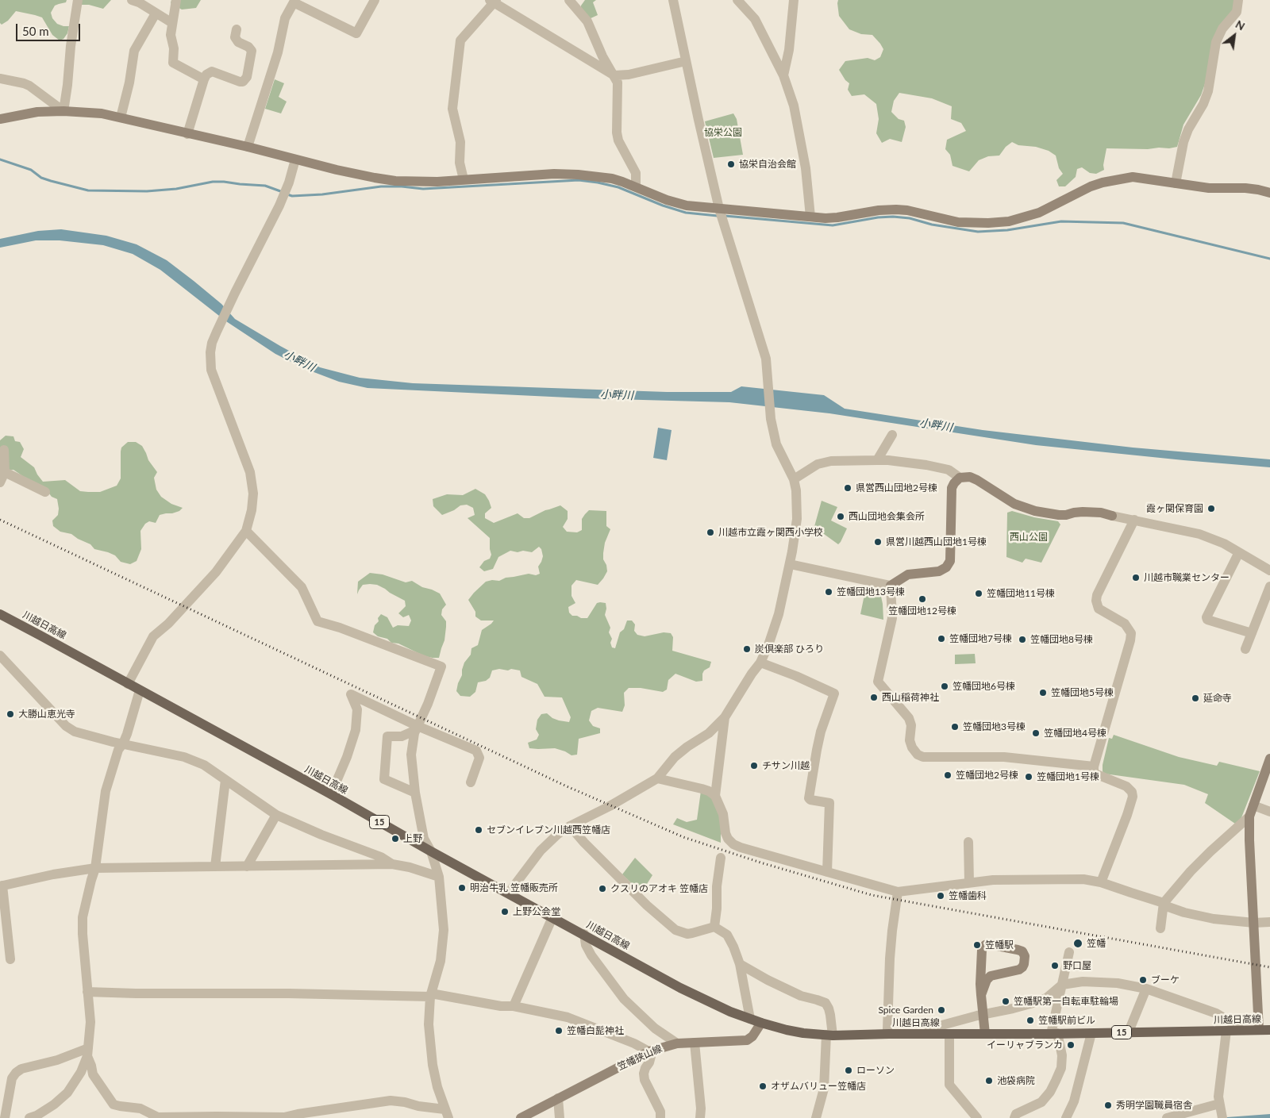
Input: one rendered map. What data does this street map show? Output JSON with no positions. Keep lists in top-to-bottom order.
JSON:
{
  "streets": {
    "main road": ["川越日高線", "15"],
    "street": ["笠幡狭山線"]
  },
  "crossings": [
    ["川越日高線", "笠幡狭山線"]
  ],
  "water": ["小畔川"],
  "parks": ["協栄公園", "西山公園"],
  "places": [
    "協栄自治会館",
    "県営西山団地2号棟",
    "霞ヶ関保育園",
    "西山団地会集会所",
    "川越市立霞ヶ関西小学校",
    "県営川越西山団地1号棟",
    "川越市職業センター",
    "笠幡団地13号棟",
    "笠幡団地11号棟",
    "笠幡団地12号棟",
    "笠幡団地7号棟",
    "笠幡団地8号棟",
    "炭倶楽部 ひろり",
    "笠幡団地6号棟",
    "笠幡団地5号棟",
    "西山稲荷神社",
    "延命寺",
    "大勝山恵光寺",
    "笠幡団地3号棟",
    "笠幡団地4号棟",
    "チサン川越",
    "笠幡団地2号棟",
    "笠幡団地1号棟",
    "セブンイレブン川越西笠幡店",
    "上野",
    "明治牛乳 笠幡販売所",
    "クスリのアオキ 笠幡店",
    "笠幡歯科",
    "上野公会堂",
    "笠幡",
    "笠幡駅",
    "野口屋",
    "ブーケ",
    "笠幡駅第一自転車駐輪場",
    "Spice Garden",
    "笠幡駅前ビル",
    "笠幡白髭神社",
    "イーリャブランカ",
    "ローソン",
    "池袋病院",
    "オザムバリュー笠幡店",
    "秀明学園職員宿舎"
  ],
  "scale_bar": "50 m",
  "north": "top right"
}
